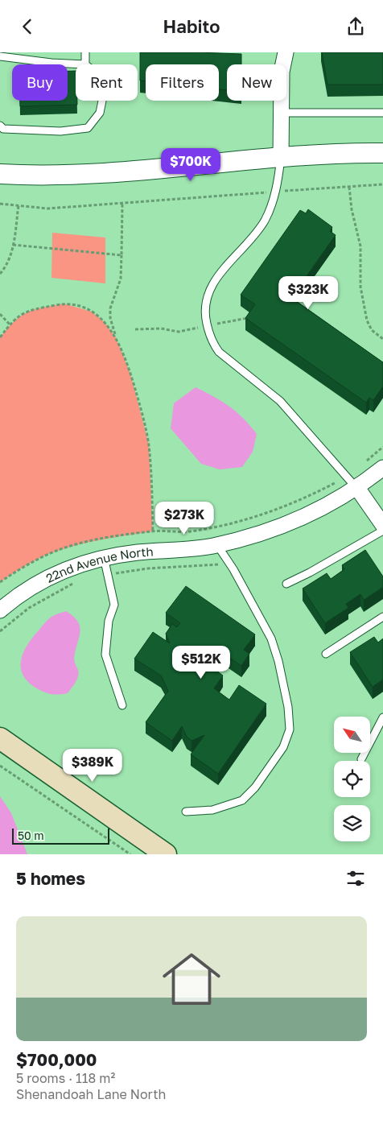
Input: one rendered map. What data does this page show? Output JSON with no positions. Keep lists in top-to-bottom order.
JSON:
{
  "streets": {
    "street": ["22nd Avenue North"]
  },
  "scale_bar": "50 m",
  "north": "top left",
  "page": {
    "header": "Habito",
    "chip": [
      "Buy",
      "Rent",
      "Filters",
      "New"
    ],
    "price": [
      "$700K",
      "$323K",
      "$273K",
      "$512K",
      "$389K"
    ],
    "scale": "50 m",
    "heading": "5 homes",
    "list": [
      {
        "name": "$700,000",
        "note": "5 rooms · 118 m² · Shenandoah Lane North"
      }
    ]
  }
}
